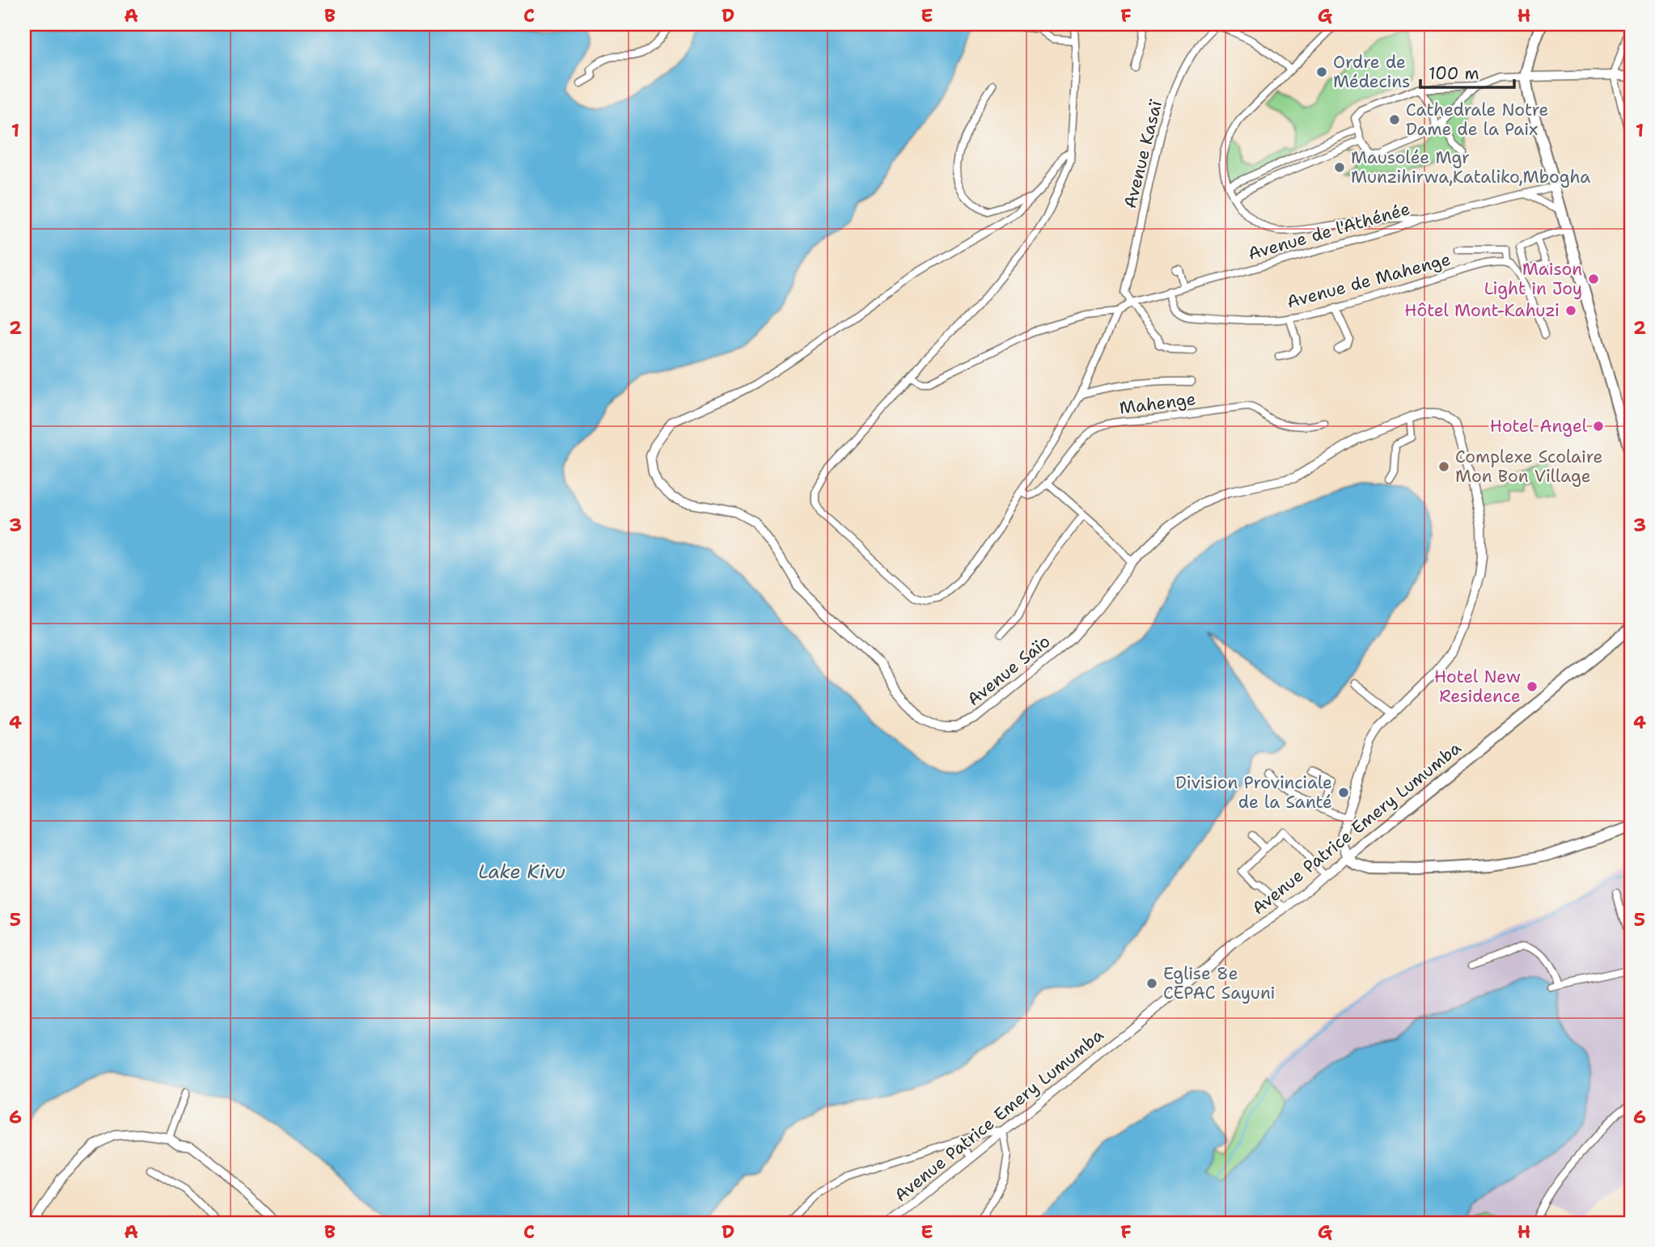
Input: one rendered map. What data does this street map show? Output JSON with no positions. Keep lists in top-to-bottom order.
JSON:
{
  "streets": {
    "main road": ["Avenue Patrice Emery Lumumba"],
    "street": [
      "Avenue Kasaï",
      "Avenue de l'Athénée",
      "Avenue de Mahenge",
      "Mahenge",
      "Avenue Saïo"
    ]
  },
  "crossings": [
    ["Avenue Kasaï", "Avenue de l'Athénée"],
    ["Avenue de l'Athénée", "Avenue de Mahenge"],
    ["Avenue Saïo", "Avenue Patrice Emery Lumumba"]
  ],
  "water": ["Lake Kivu"],
  "places": [
    "Ordre de Médecins",
    "Cathedrale Notre Dame de la Paix",
    "Mausolée Mgr Munzihirwa,Kataliko,Mbogha",
    "Maison Light in Joy",
    "Hôtel Mont-Kahuzi",
    "Hotel Angel",
    "Complexe Scolaire Mon Bon Village",
    "Hotel New Residence",
    "Division Provinciale de la Santé",
    "Eglise 8e CEPAC Sayuni"
  ],
  "scale_bar": "100 m",
  "grid": {
    "columns": [
      "A",
      "B",
      "C",
      "D",
      "E",
      "F",
      "G",
      "H"
    ],
    "rows": [
      "1",
      "2",
      "3",
      "4",
      "5",
      "6"
    ]
  }
}
